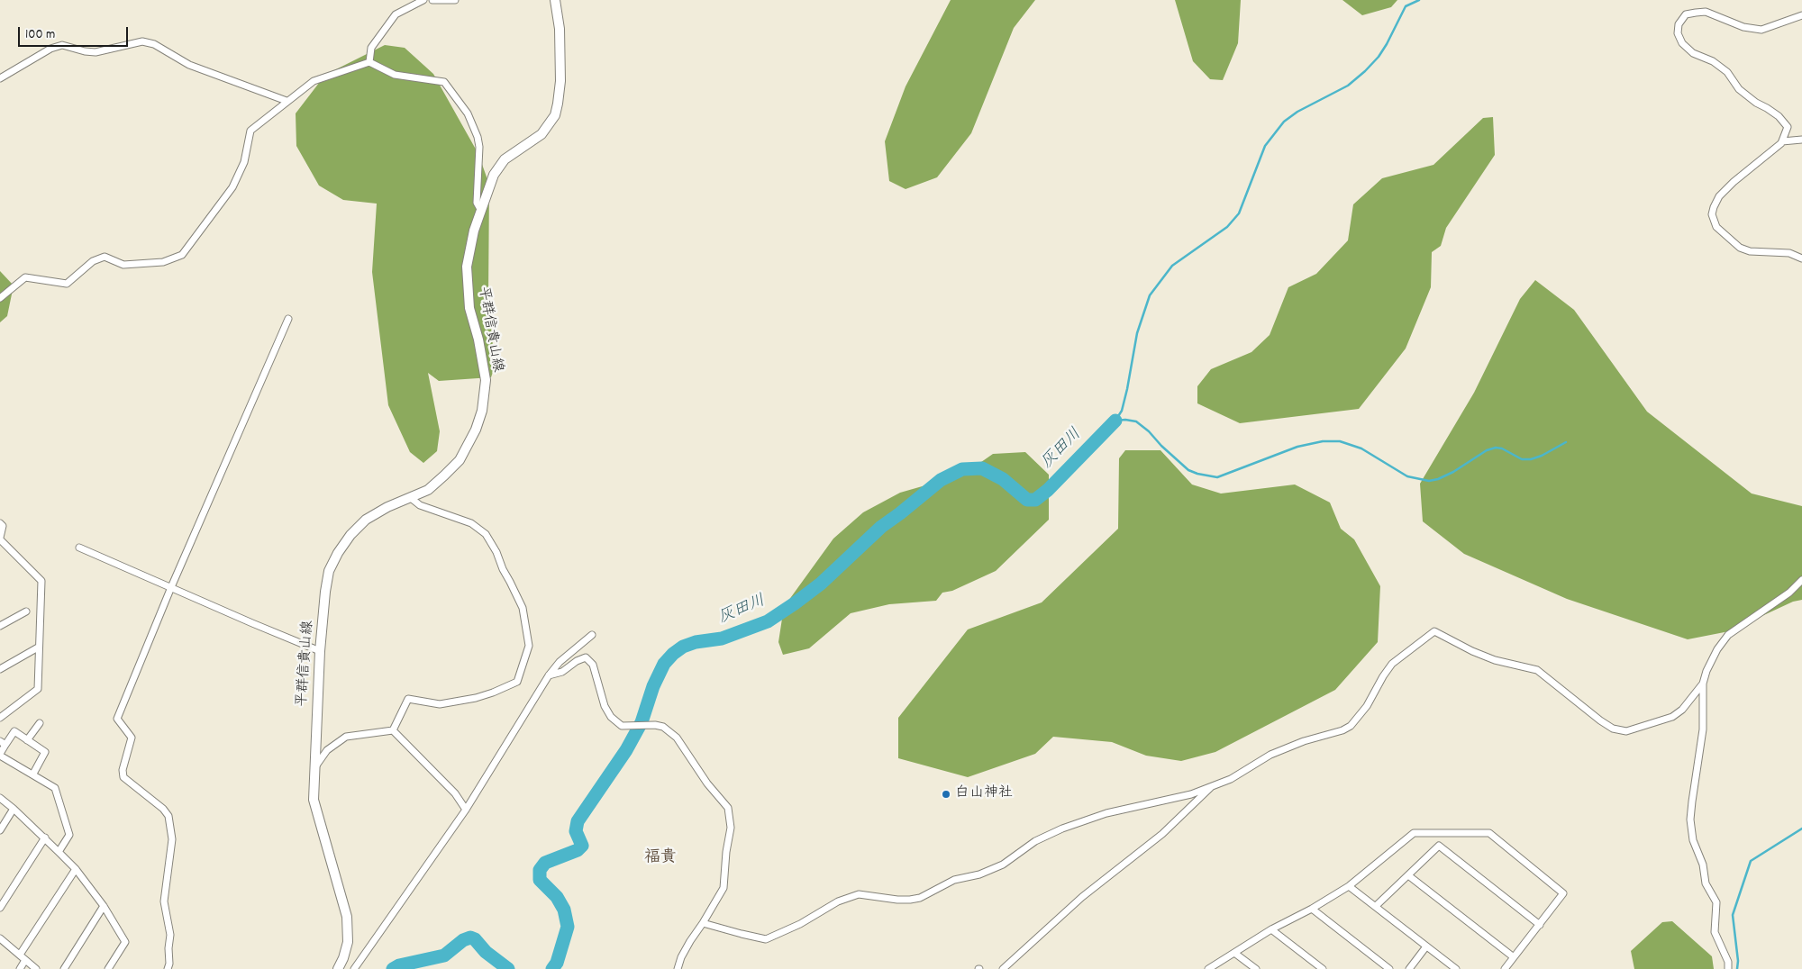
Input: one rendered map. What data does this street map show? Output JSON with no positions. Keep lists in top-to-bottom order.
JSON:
{
  "streets": {
    "main road": ["平群信貴山線"]
  },
  "districts": ["福貴"],
  "water": ["灰田川"],
  "places": ["白山神社"],
  "scale_bar": "100 m"
}
